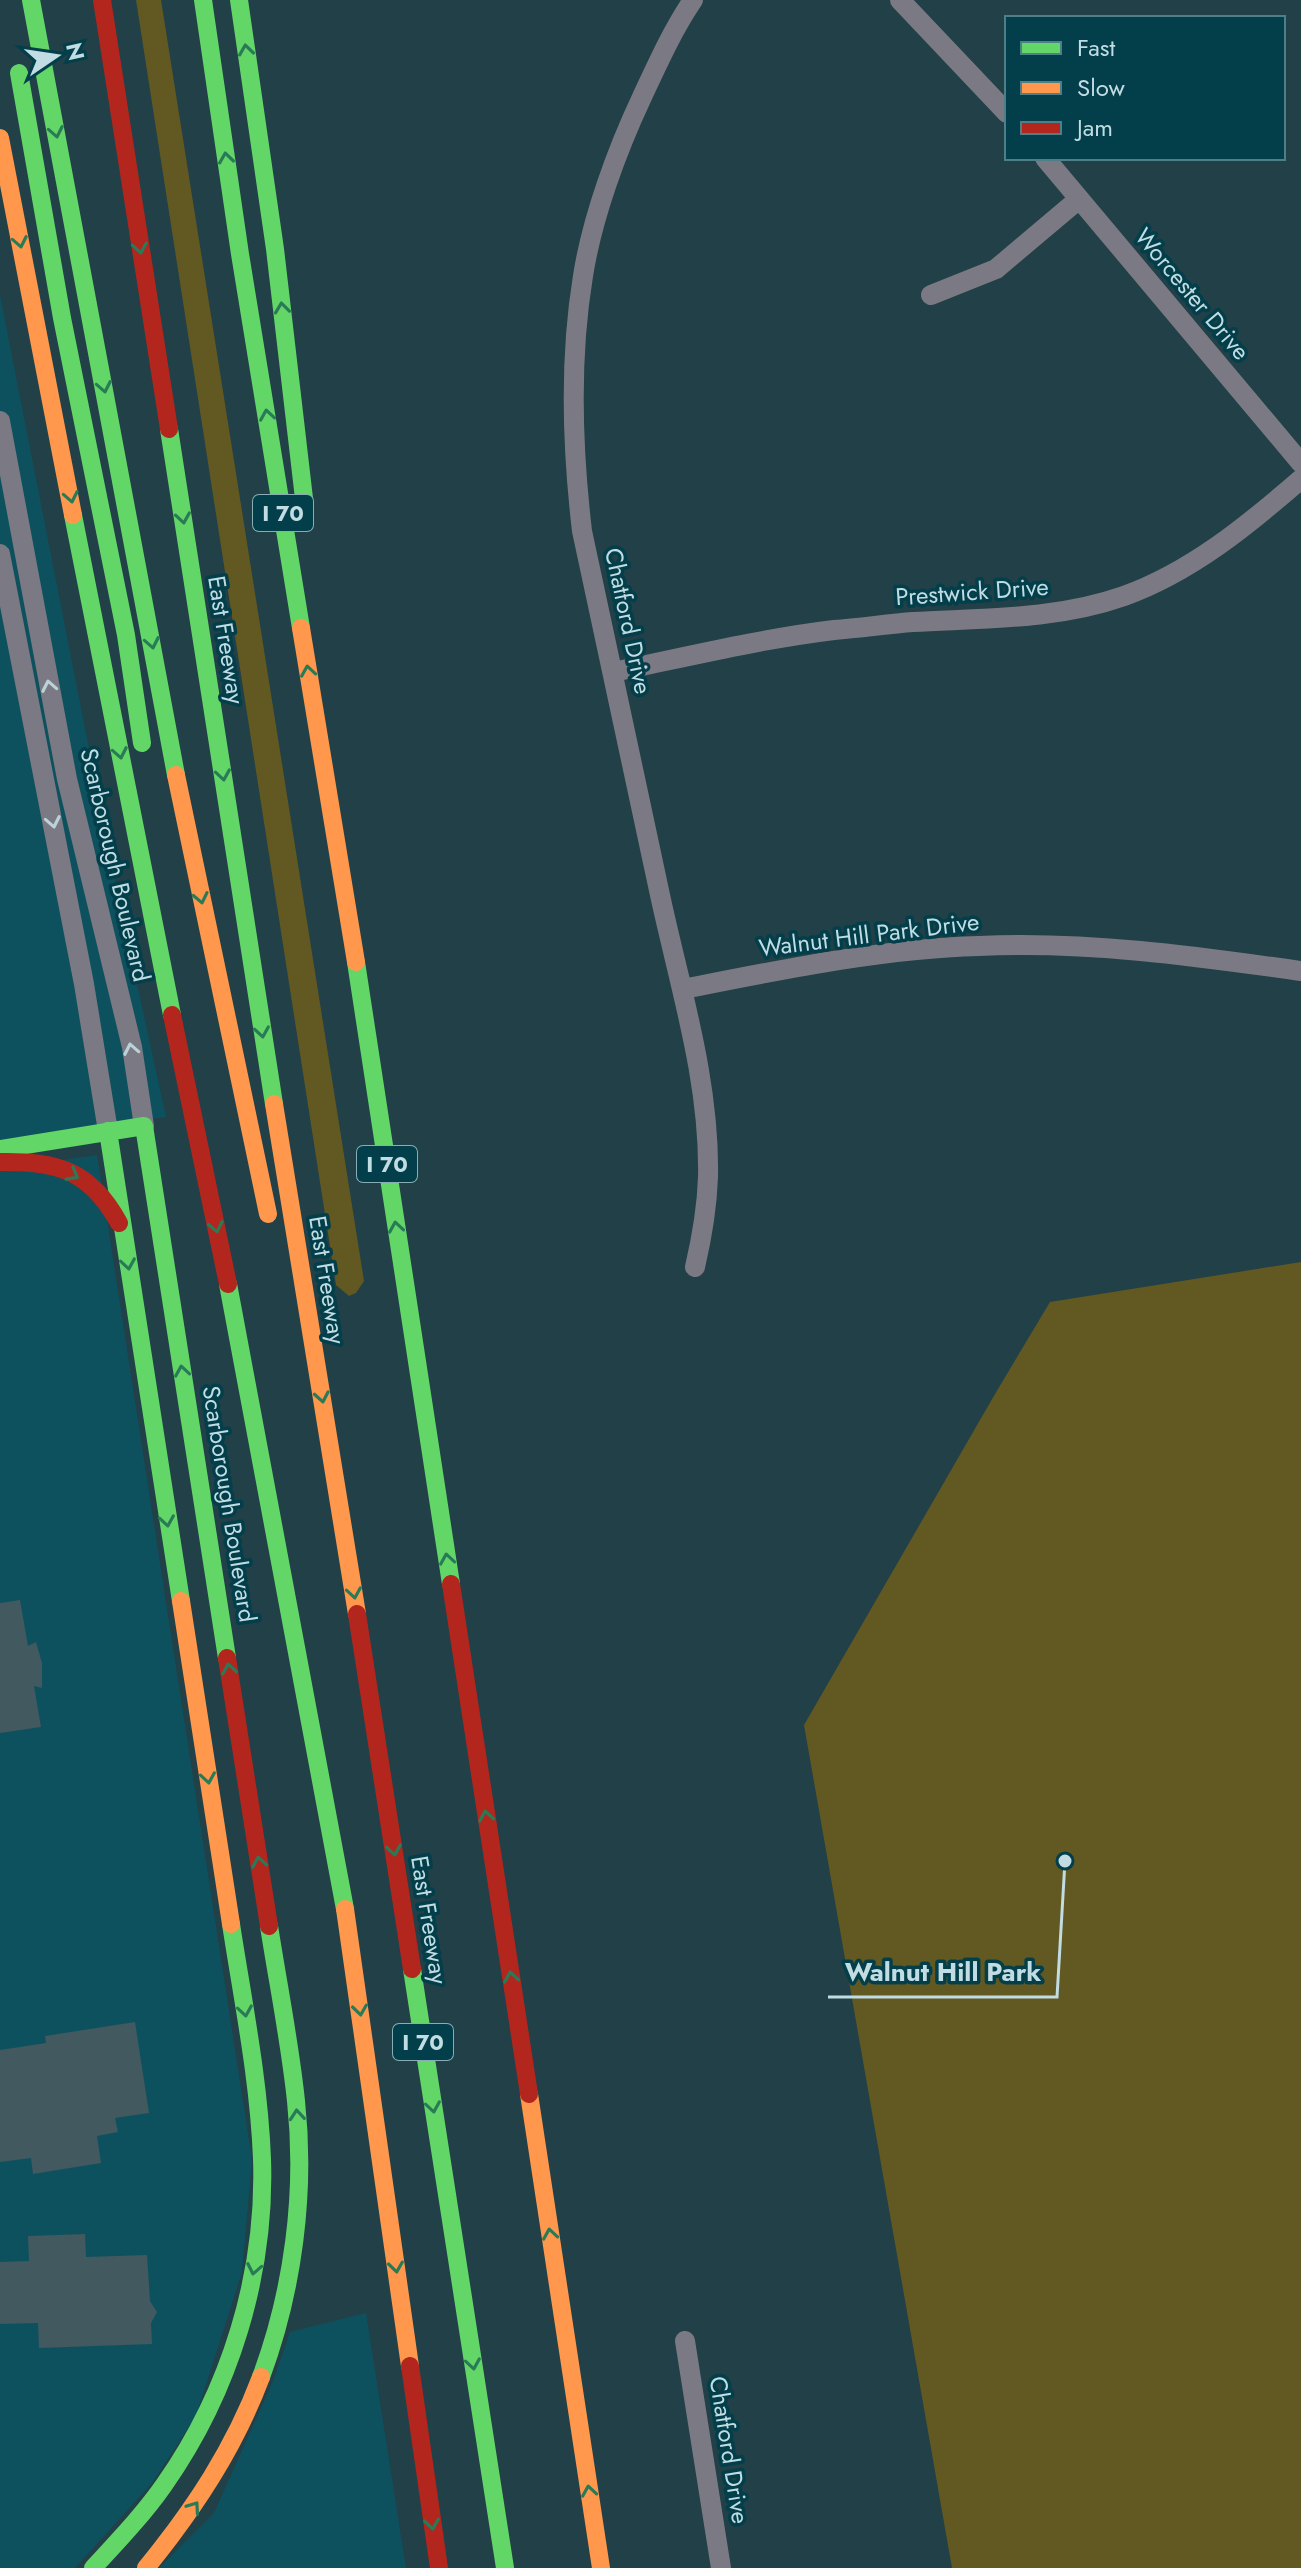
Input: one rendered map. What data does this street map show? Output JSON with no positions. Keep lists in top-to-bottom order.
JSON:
{
  "streets": {
    "main road": ["I 70", "East Freeway", "Scarborough Boulevard"],
    "street": [
      "Worcester Drive",
      "Prestwick Drive",
      "Chatford Drive",
      "Walnut Hill Park Drive"
    ]
  },
  "crossings": [
    ["Prestwick Drive", "Chatford Drive"],
    ["Chatford Drive", "Walnut Hill Park Drive"]
  ],
  "places": ["Walnut Hill Park"],
  "legend": ["Fast", "Slow", "Jam"],
  "north": "right"
}
